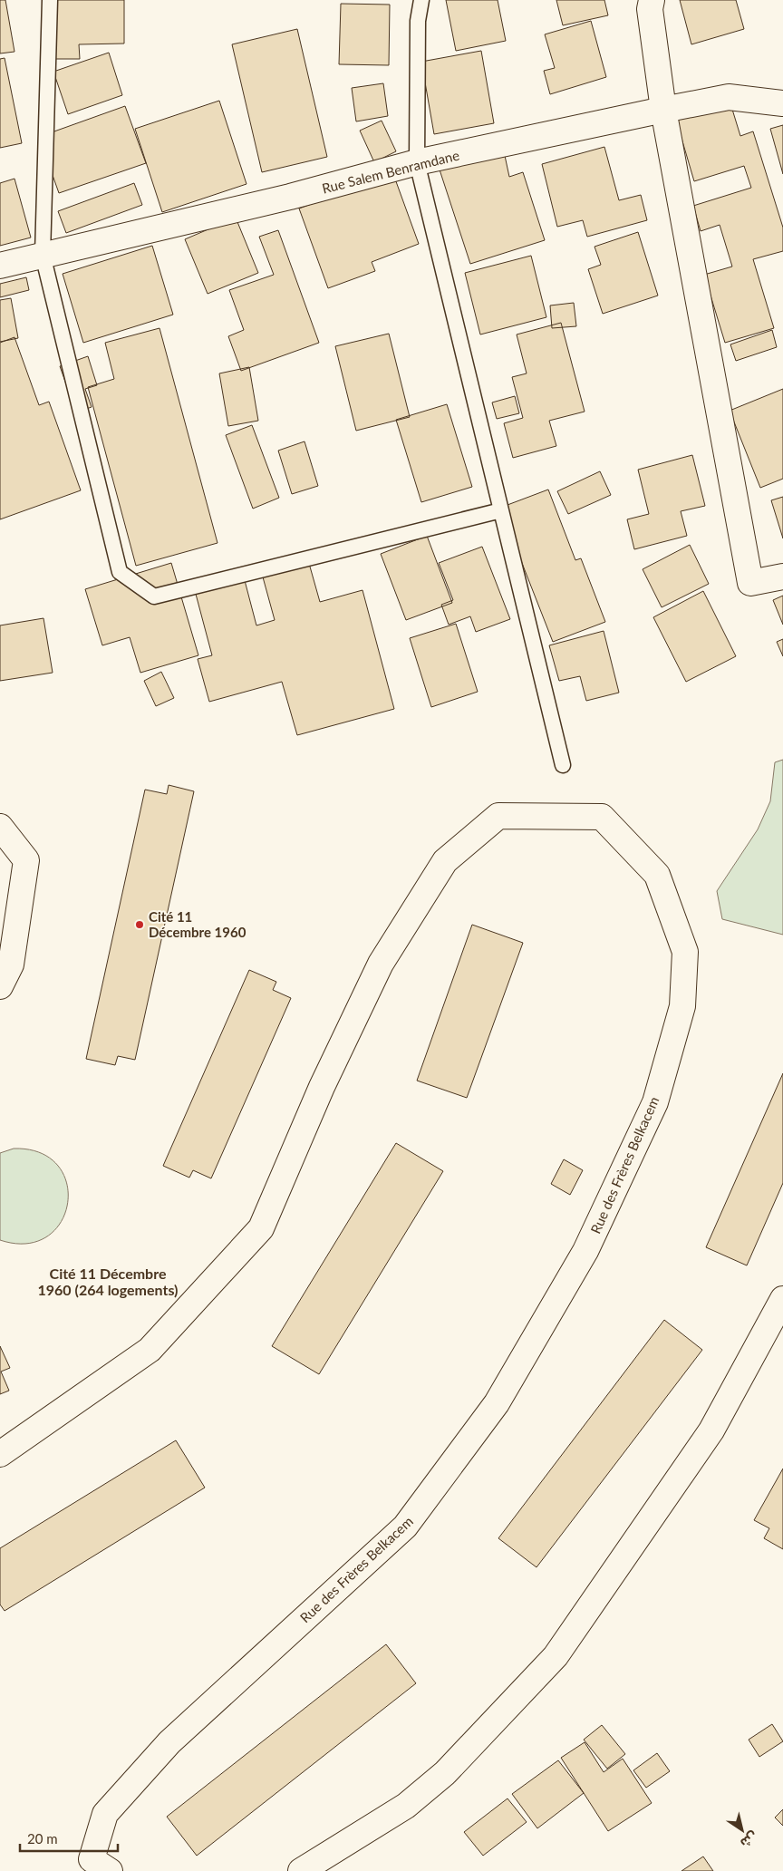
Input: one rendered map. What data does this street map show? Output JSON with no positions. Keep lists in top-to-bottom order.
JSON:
{
  "streets": {
    "street": ["Rue Salem Benramdane", "Rue des Frères Belkacem"]
  },
  "districts": ["Cité 11 Décembre 1960 (264 logements)"],
  "places": ["Cité 11 Décembre 1960"],
  "scale_bar": "20 m",
  "north": "bottom right"
}
